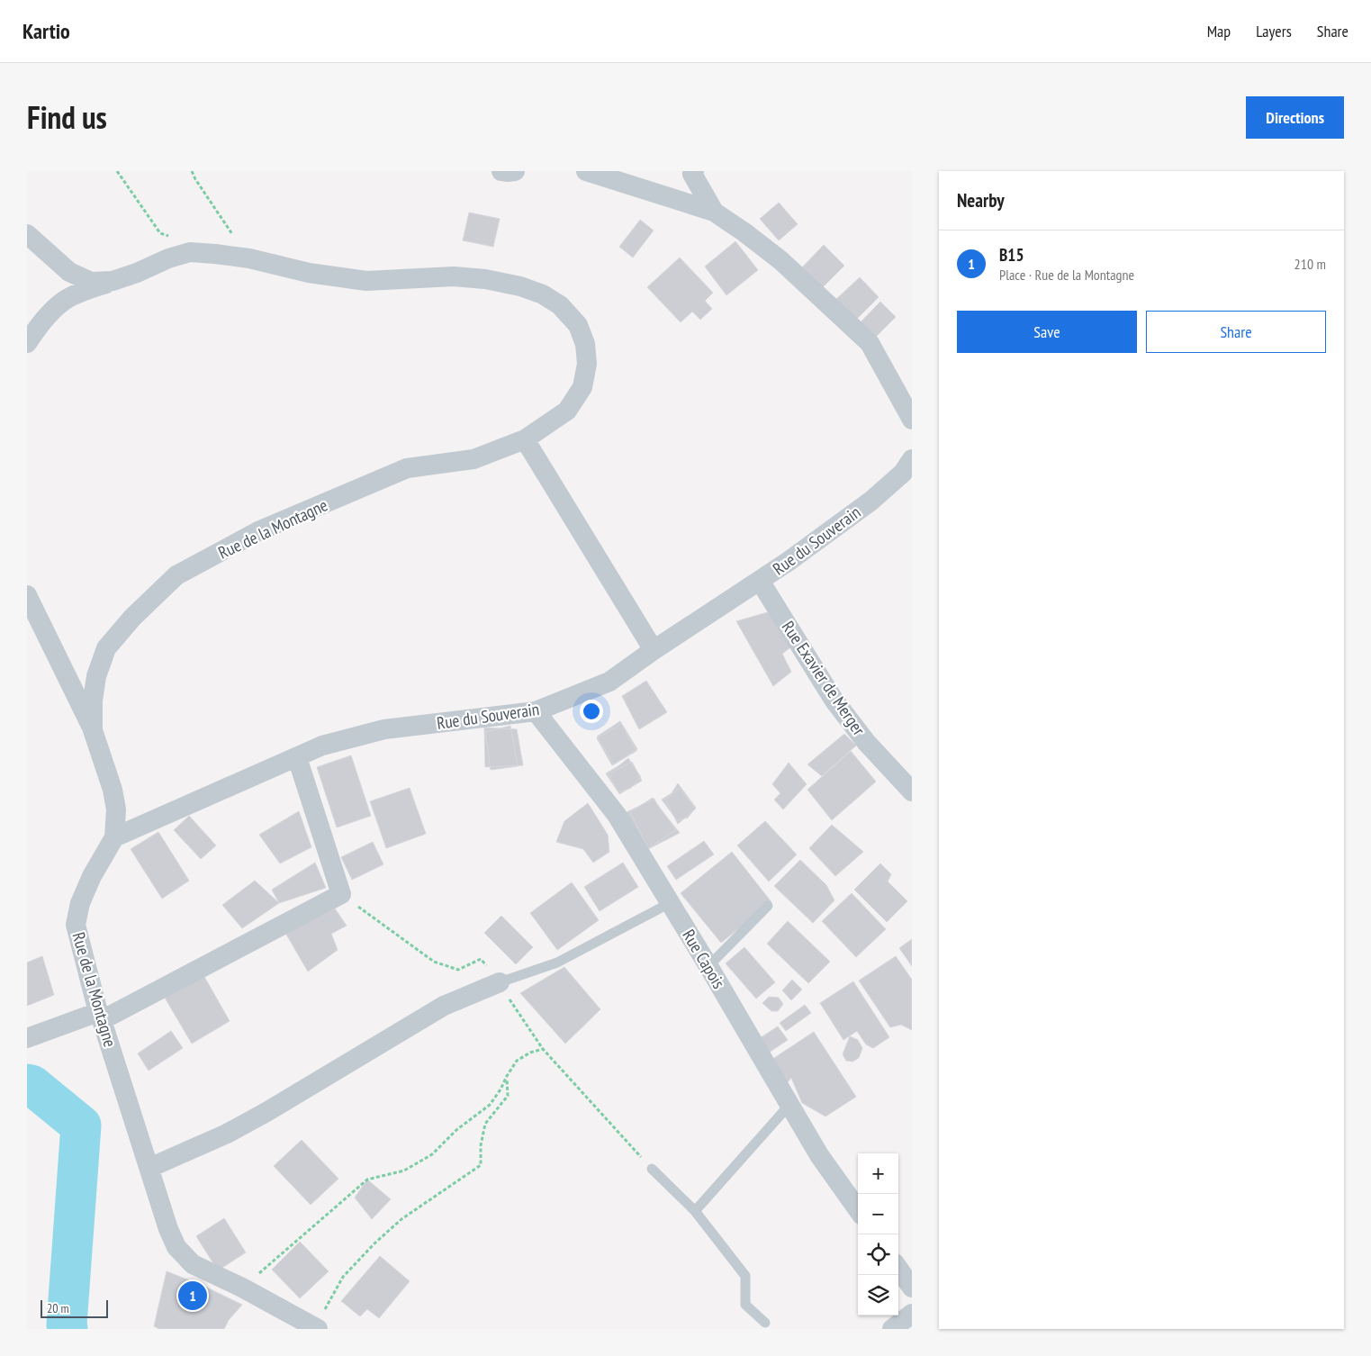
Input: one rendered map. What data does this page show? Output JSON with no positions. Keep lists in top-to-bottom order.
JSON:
{
  "streets": {
    "street": [
      "Rue de la Montagne",
      "Rue du Souverain",
      "Rue Exavier de Merger",
      "Rue Capois"
    ]
  },
  "crossings": [
    ["Rue de la Montagne", "Rue du Souverain"],
    ["Rue du Souverain", "Rue Exavier de Merger"],
    ["Rue du Souverain", "Rue Capois"]
  ],
  "scale_bar": "20 m",
  "page": {
    "header": "Kartio",
    "nav": ["Map", "Layers", "Share"],
    "title": "Find us",
    "buttons": [
      "Directions",
      ["Save", "Share"]
    ],
    "heading": "Nearby",
    "list": [
      {
        "mark": "1",
        "name": "B15",
        "note": "Place · Rue de la Montagne",
        "value": "210 m"
      }
    ],
    "map_buttons": ["+", "−"],
    "pins": "1",
    "scale": "20 m"
  }
}
